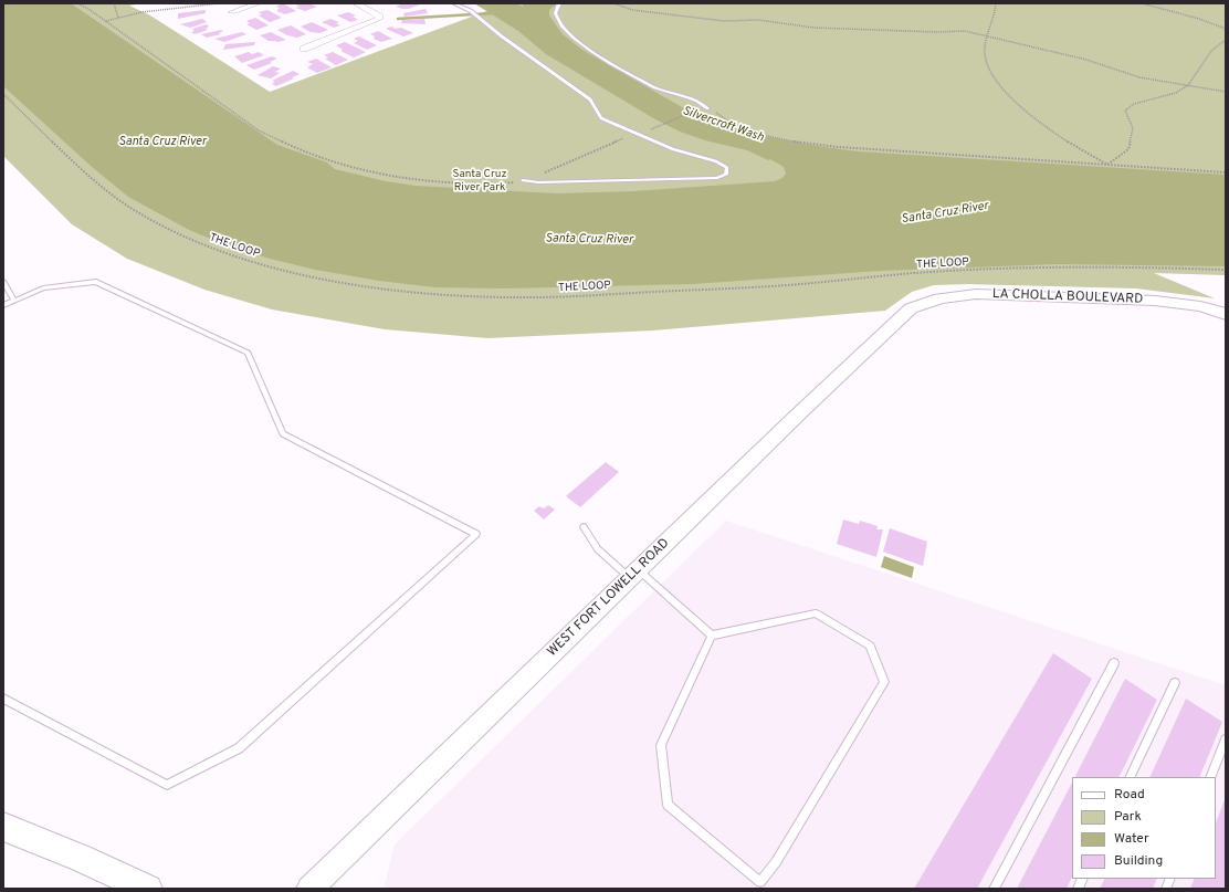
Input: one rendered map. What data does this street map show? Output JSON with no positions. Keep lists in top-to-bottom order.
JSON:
{
  "streets": {
    "street": ["LA CHOLLA BOULEVARD", "WEST FORT LOWELL ROAD"],
    "path": ["THE LOOP"]
  },
  "crossings": [
    ["LA CHOLLA BOULEVARD", "WEST FORT LOWELL ROAD"]
  ],
  "water": ["Silvercroft Wash", "Santa Cruz River"],
  "parks": ["Santa Cruz River Park"],
  "legend": [
    "Road",
    "Park",
    "Water",
    "Building"
  ]
}
